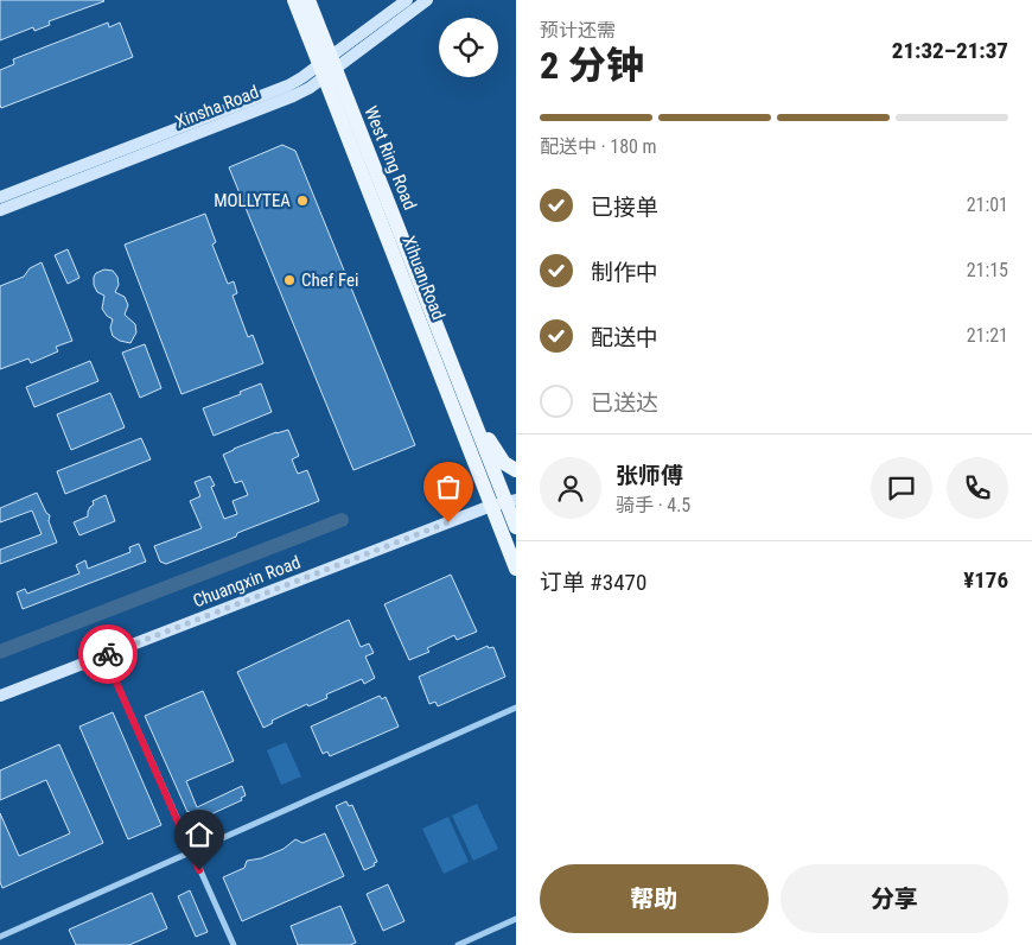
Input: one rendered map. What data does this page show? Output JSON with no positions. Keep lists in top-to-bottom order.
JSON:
{
  "streets": {
    "main road": [
      "Xinsha Road",
      "West Ring Road",
      "Xihuan Road",
      "Chuangxin Road"
    ]
  },
  "crossings": [
    ["Xinsha Road", "West Ring Road"],
    ["Xinsha Road", "Xihuan Road"],
    ["West Ring Road", "Xihuan Road"],
    ["West Ring Road", "Chuangxin Road"],
    ["Xihuan Road", "Chuangxin Road"]
  ],
  "places": ["MOLLYTEA", "Chef Fei"],
  "page": {
    "heading": ["2 分钟", "预计还需", "21:32–21:37"],
    "panel": [
      "张师傅",
      "骑手 · 4.5",
      "订单 #3470",
      "¥176"
    ],
    "bar": "配送中 · 180 m",
    "list": [
      ["已接单", "21:01"],
      ["制作中", "21:15"],
      ["配送中", "21:21"],
      "已送达"
    ],
    "buttons": ["帮助", "分享"]
  }
}
